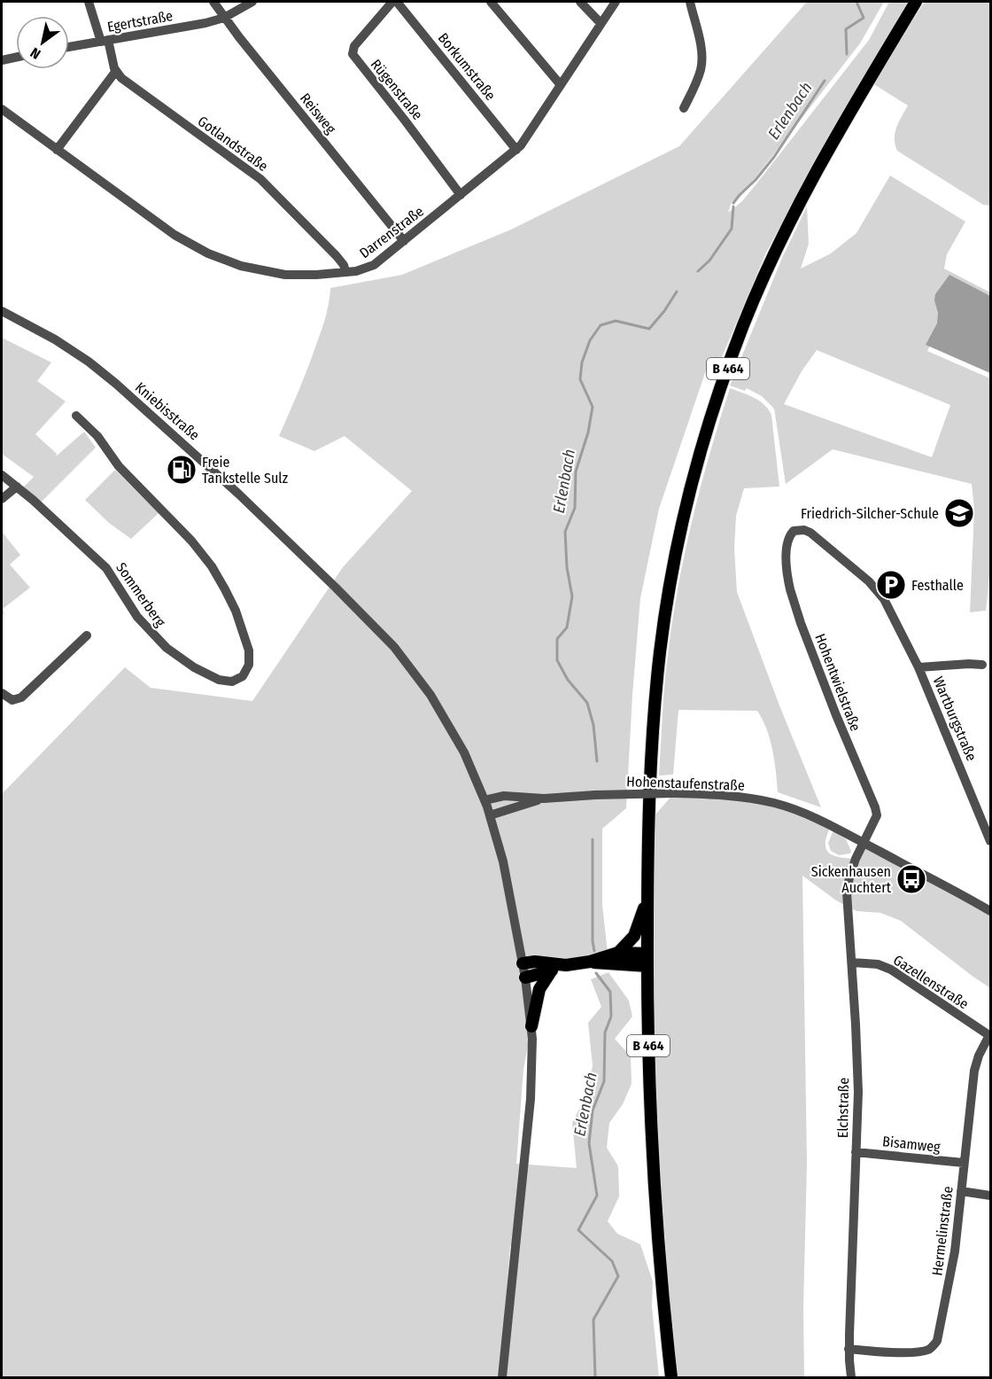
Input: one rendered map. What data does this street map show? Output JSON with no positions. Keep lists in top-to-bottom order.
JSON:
{
  "streets": {
    "main road": ["B 464"],
    "street": [
      "Egertstraße",
      "Borkumstraße",
      "Rügenstraße",
      "Reisweg",
      "Gotlandstraße",
      "Darrenstraße",
      "Kniebisstraße",
      "Sommerberg",
      "Hohentwielstraße",
      "Wartburgstraße",
      "Hohenstaufenstraße",
      "Gazellenstraße",
      "Elchstraße",
      "Bisamweg",
      "Hermelinstraße"
    ]
  },
  "crossings": [
    ["Egertstraße", "Reisweg"],
    ["Borkumstraße", "Darrenstraße"],
    ["Rügenstraße", "Darrenstraße"],
    ["Reisweg", "Darrenstraße"],
    ["Gotlandstraße", "Darrenstraße"],
    ["Kniebisstraße", "Hohenstaufenstraße"],
    ["Hohentwielstraße", "Wartburgstraße"],
    ["Hohentwielstraße", "Hohenstaufenstraße"],
    ["Hohentwielstraße", "Elchstraße"],
    ["Hohenstaufenstraße", "Elchstraße"],
    ["Gazellenstraße", "Elchstraße"],
    ["Gazellenstraße", "Hermelinstraße"],
    ["Elchstraße", "Bisamweg"],
    ["Elchstraße", "Hermelinstraße"],
    ["Bisamweg", "Hermelinstraße"]
  ],
  "water": ["Erlenbach"],
  "places": {
    "fuel station": ["Freie Tankstelle Sulz"],
    "school or university": ["Friedrich-Silcher-Schule"],
    "parking": ["Festhalle"],
    "bus stop": ["Sickenhausen Auchtert"]
  },
  "north": "bottom left"
}
